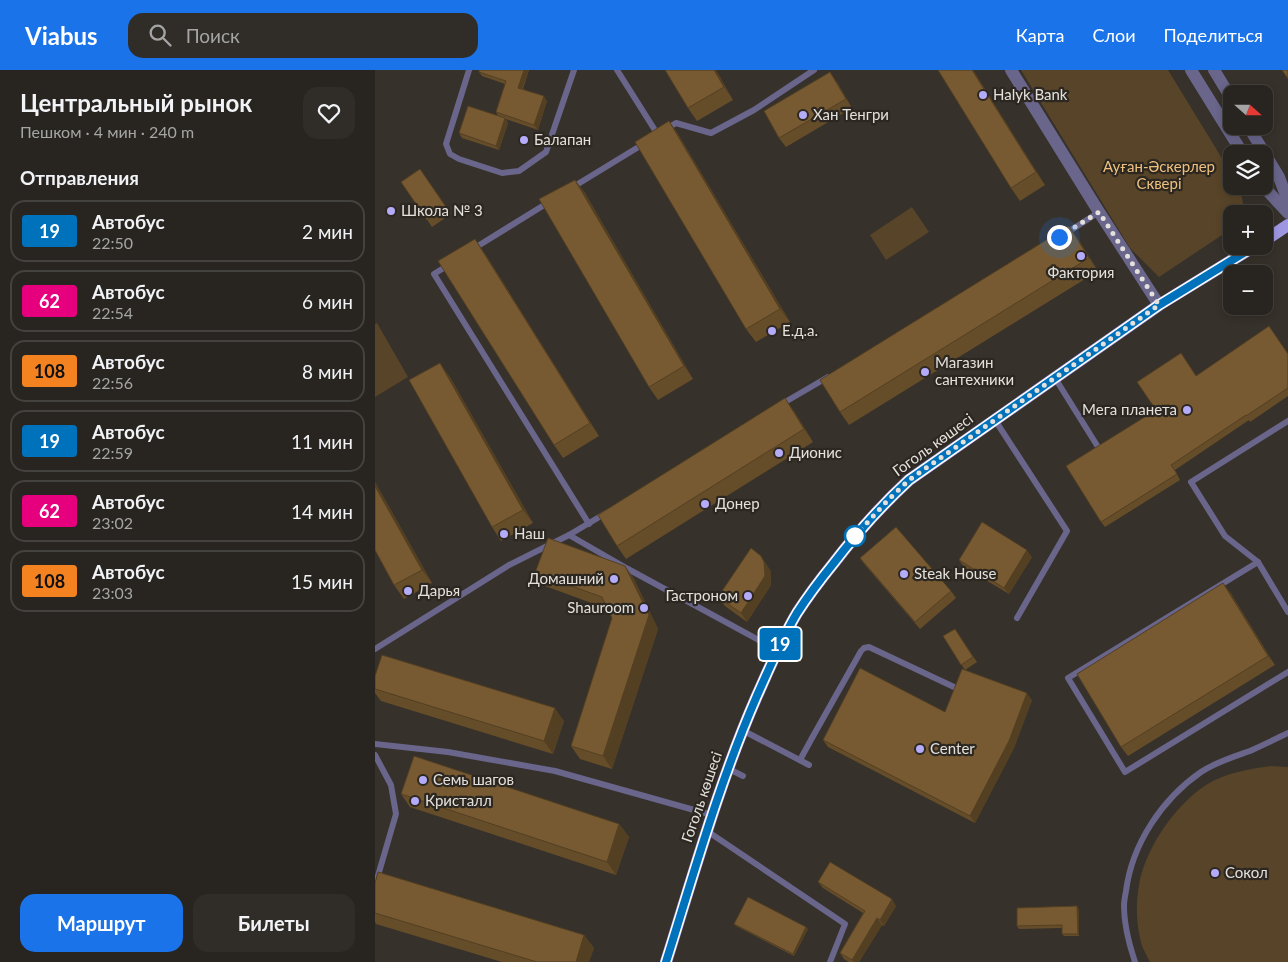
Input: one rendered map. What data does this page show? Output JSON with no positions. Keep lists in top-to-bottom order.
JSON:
{
  "streets": {
    "main road": ["Гоголь көшесі"]
  },
  "parks": ["Ауған-Әскерлер Сквері"],
  "places": [
    "Halyk Bank",
    "Хан Тенгри",
    "Балапан",
    "Школа № 3",
    "Фактория",
    "Е.д.а.",
    "Магазин сантехники",
    "Мега планета",
    "Дионис",
    "Донер",
    "Наш",
    "Steak House",
    "Домашний",
    "Дарья",
    "Гастроном",
    "Shauroom",
    "Center",
    "Семь шагов",
    "Кристалл",
    "Сокол"
  ],
  "lines": ["bus line 19"],
  "north": "right",
  "page": {
    "header": "Viabus",
    "search": "Поиск",
    "nav": ["Карта", "Слои", "Поделиться"],
    "heading": [
      ["Центральный рынок", "Пешком · 4 мин · 240 m"],
      "Отправления"
    ],
    "on_map": "19",
    "map_buttons": ["+", "−"],
    "list": [
      {
        "mark": "19",
        "name": "Автобус",
        "note": "22:50",
        "value": "2 мин"
      },
      {
        "mark": "62",
        "name": "Автобус",
        "note": "22:54",
        "value": "6 мин"
      },
      {
        "mark": "108",
        "name": "Автобус",
        "note": "22:56",
        "value": "8 мин"
      },
      {
        "mark": "19",
        "name": "Автобус",
        "note": "22:59",
        "value": "11 мин"
      },
      {
        "mark": "62",
        "name": "Автобус",
        "note": "23:02",
        "value": "14 мин"
      },
      {
        "mark": "108",
        "name": "Автобус",
        "note": "23:03",
        "value": "15 мин"
      }
    ],
    "buttons": ["Маршрут", "Билеты"]
  }
}
